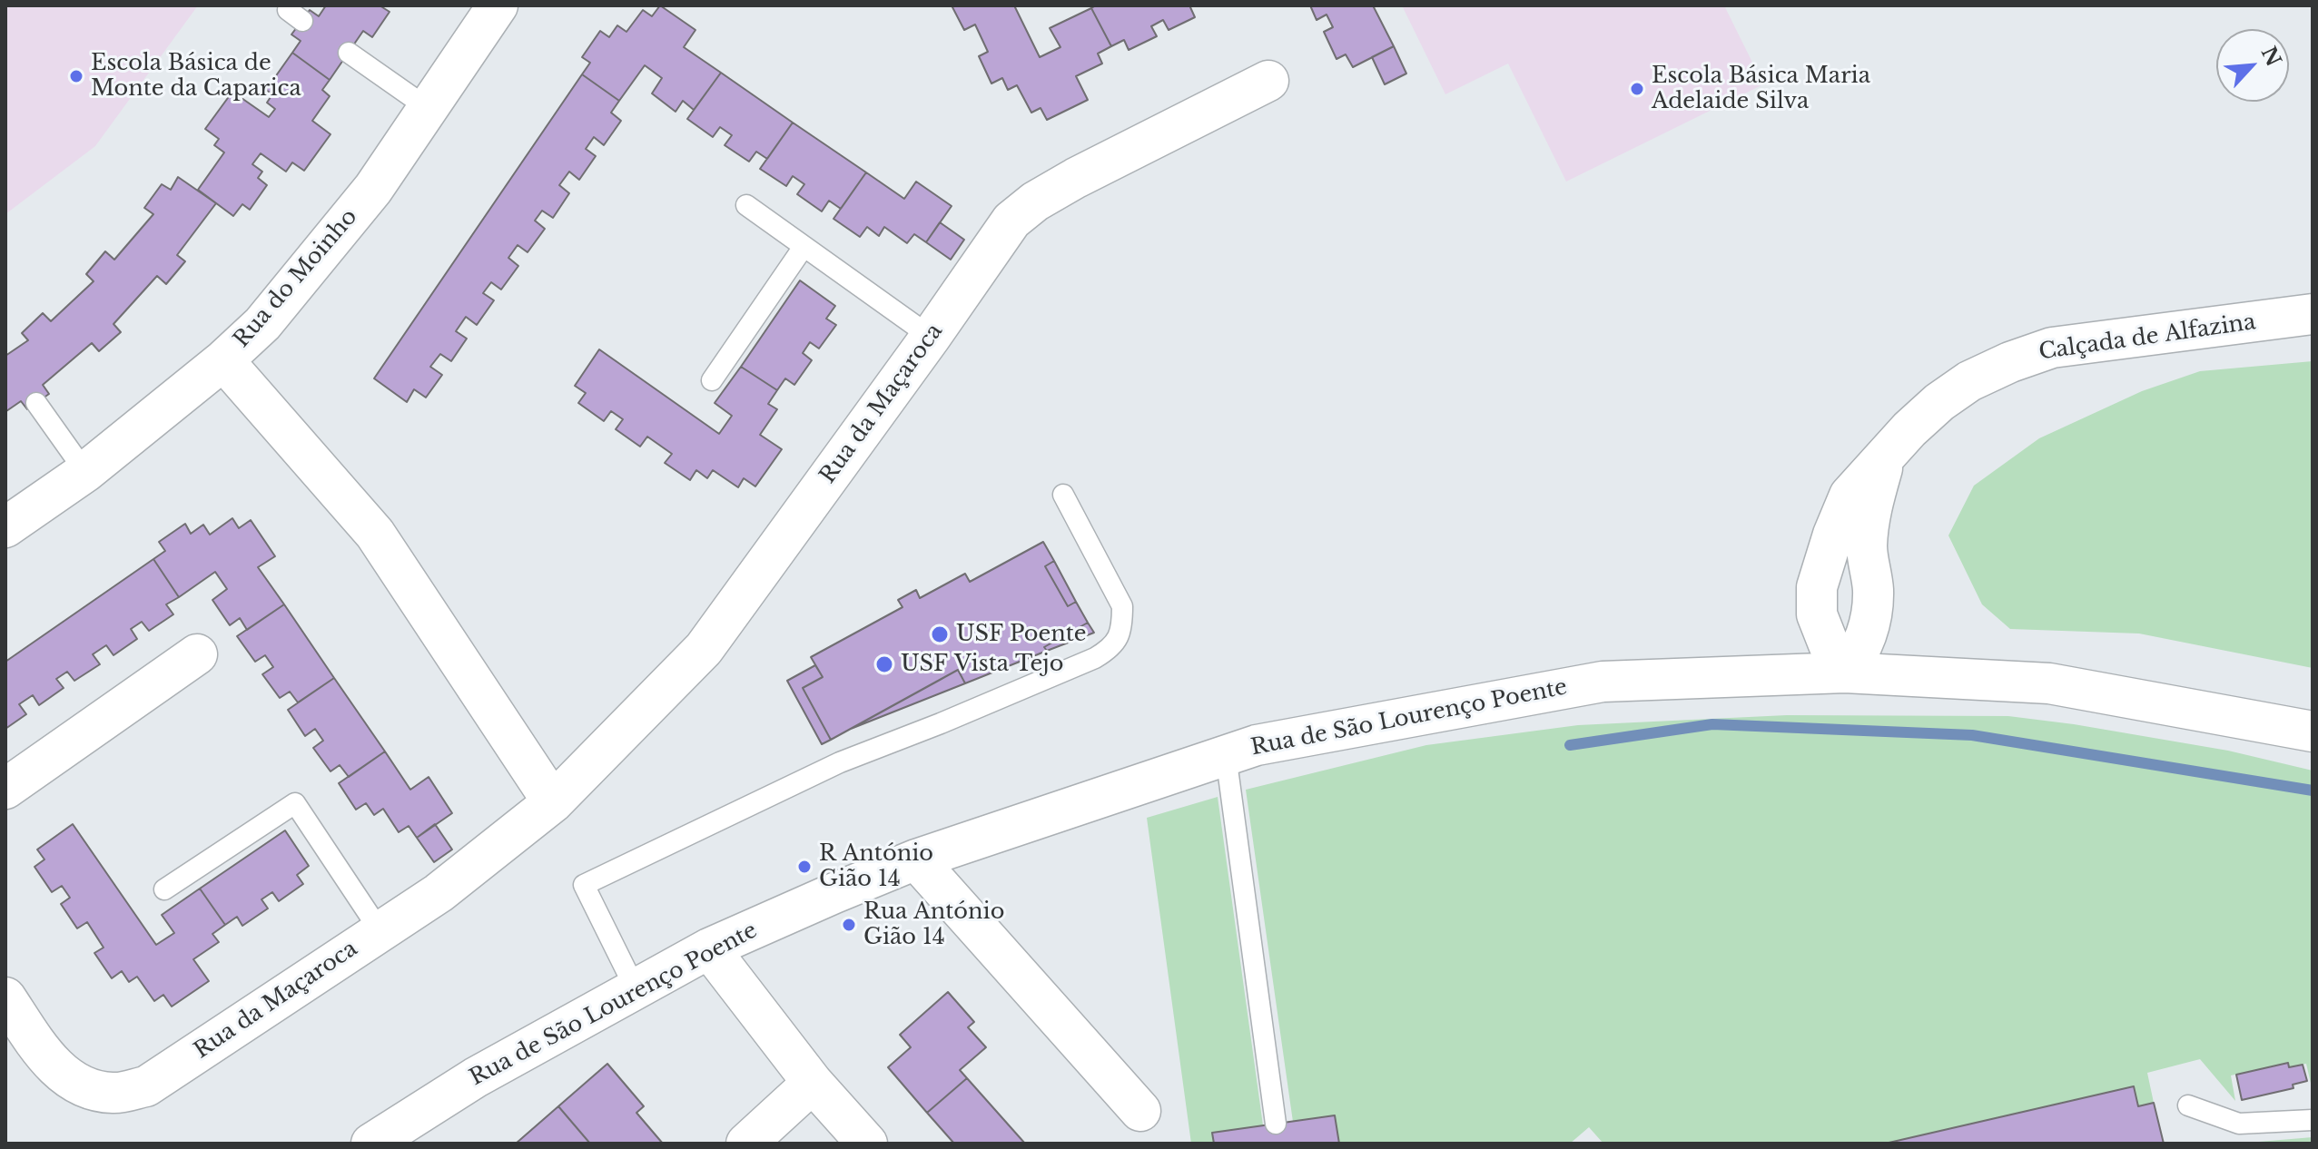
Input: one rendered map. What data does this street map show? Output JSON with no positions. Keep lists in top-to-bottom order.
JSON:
{
  "streets": {
    "street": [
      "Rua do Moinho",
      "Calçada de Alfazina",
      "Rua da Maçaroca",
      "Rua de São Lourenço Poente"
    ]
  },
  "crossings": [
    ["Calçada de Alfazina", "Rua de São Lourenço Poente"]
  ],
  "places": [
    "Escola Básica de Monte da Caparica",
    "Escola Básica Maria Adelaide Silva",
    "USF Poente",
    "USF Vista Tejo",
    "R António Gião 14",
    "Rua António Gião 14"
  ],
  "north": "top right"
}
